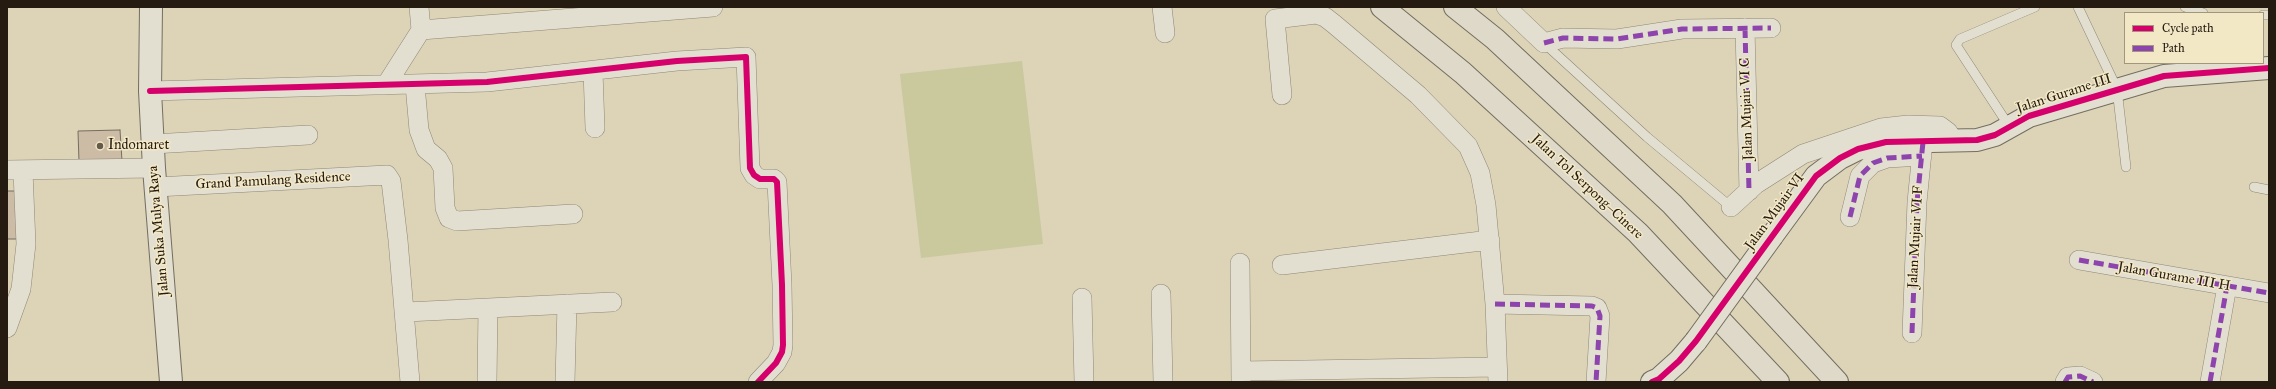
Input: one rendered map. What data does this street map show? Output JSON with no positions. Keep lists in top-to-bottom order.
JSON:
{
  "streets": {
    "highway": ["Jalan Tol Serpong–Cinere"],
    "street": [
      "Jalan Gurame III",
      "Jalan Mujair VI C",
      "Grand Pamulang Residence",
      "Jalan Mujair VI",
      "Jalan Suka Mulya Raya",
      "Jalan Mujair VI F",
      "Jalan Gurame III H"
    ]
  },
  "crossings": [
    ["Jalan Gurame III", "Jalan Mujair VI"],
    ["Grand Pamulang Residence", "Jalan Suka Mulya Raya"],
    ["Jalan Mujair VI", "Jalan Mujair VI F"]
  ],
  "places": ["Indomaret"],
  "legend": ["Cycle path", "Path"]
}
